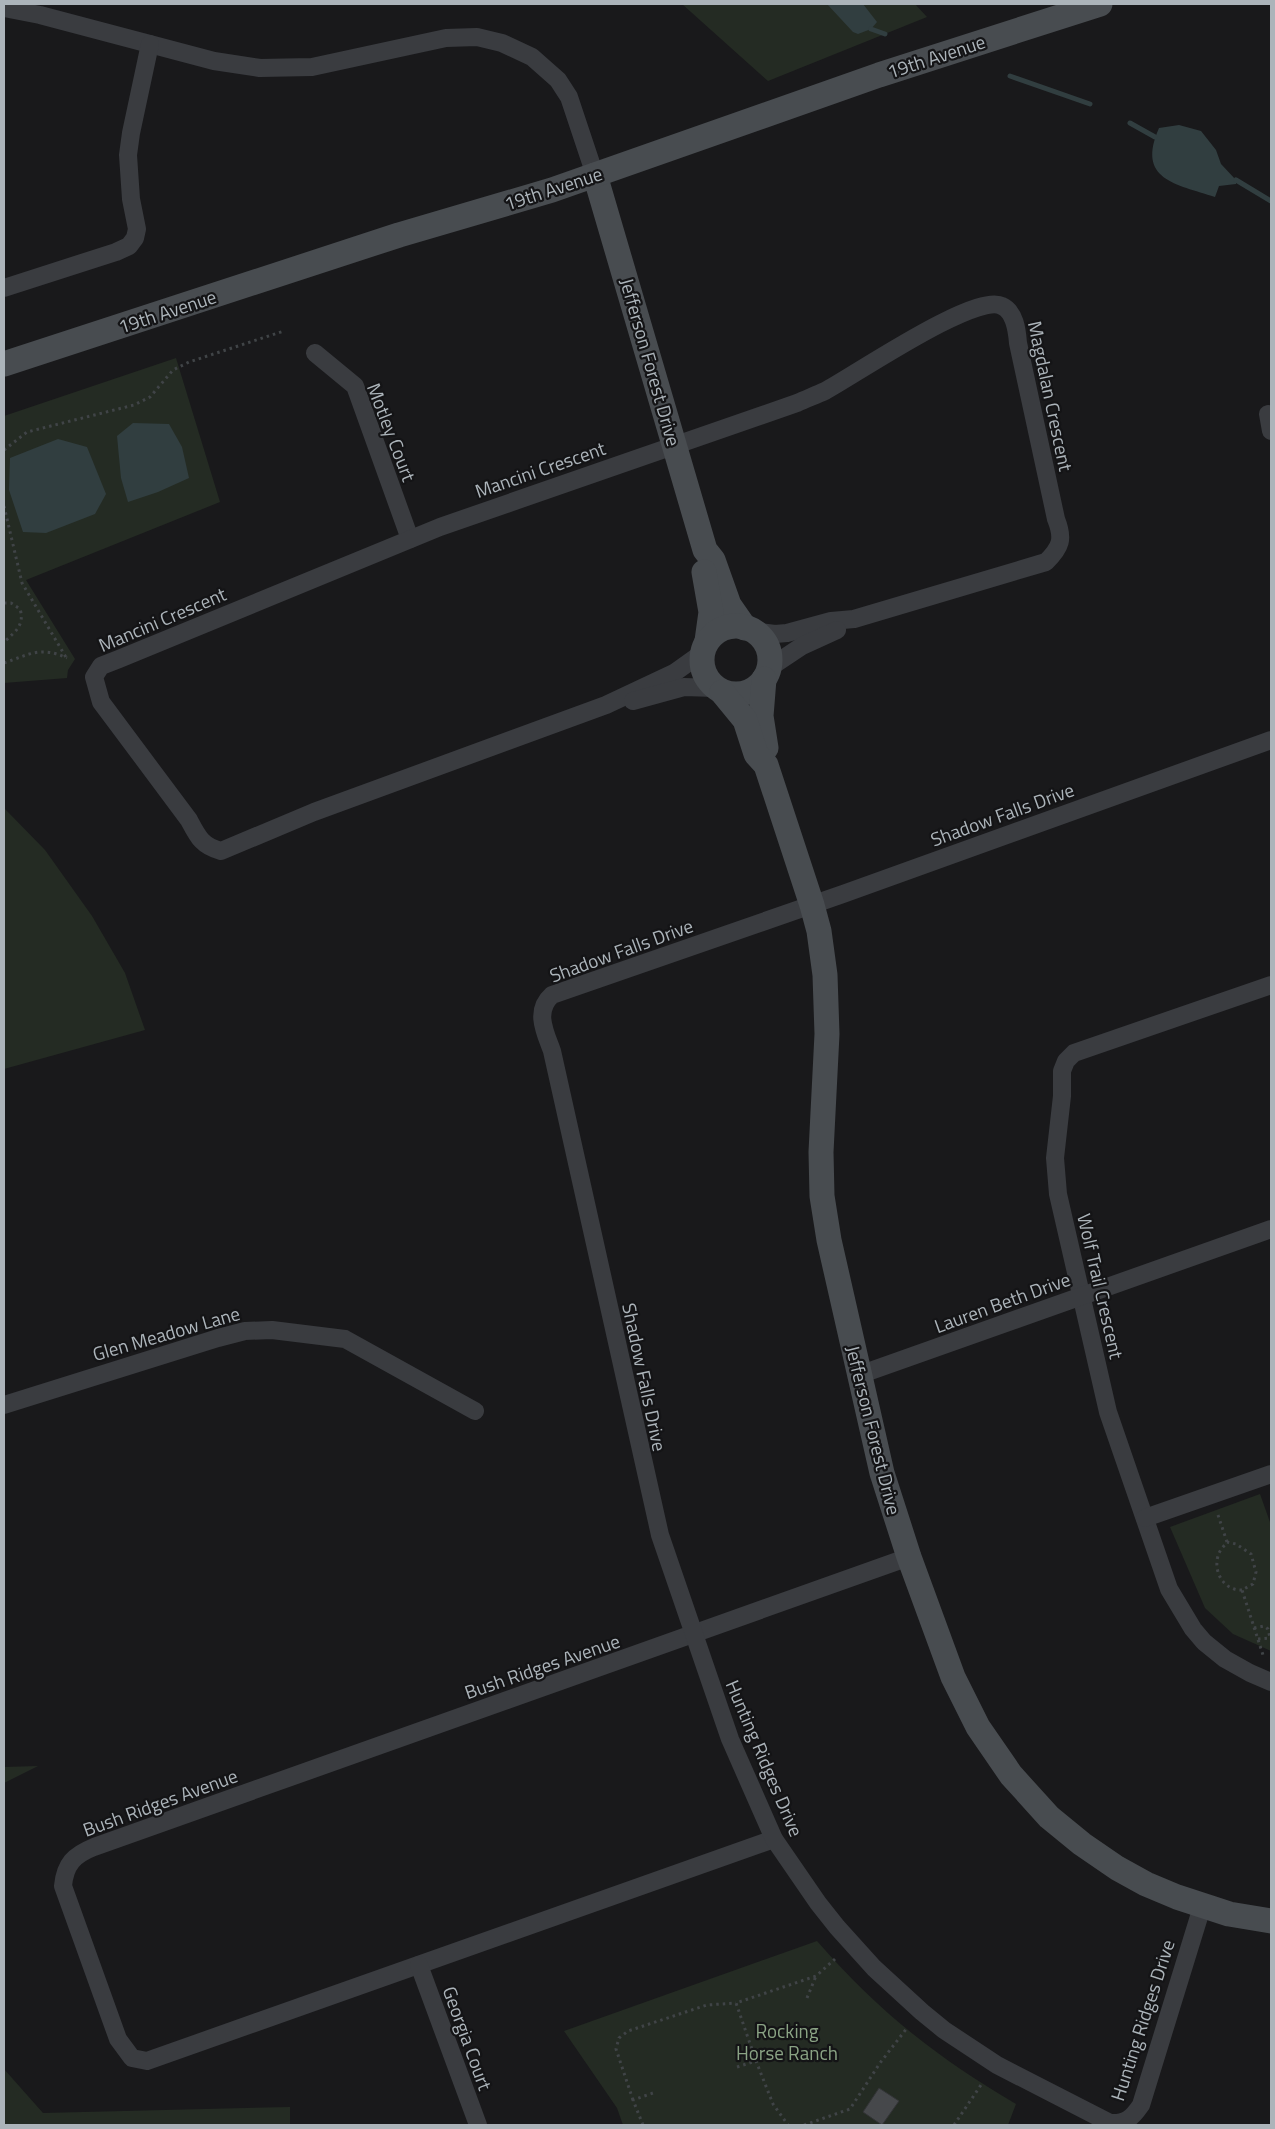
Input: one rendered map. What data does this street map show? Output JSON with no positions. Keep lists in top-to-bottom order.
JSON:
{
  "streets": {
    "street": [
      "19th Avenue",
      "Jefferson Forest Drive",
      "Magdalan Crescent",
      "Motley Court",
      "Mancini Crescent",
      "Shadow Falls Drive",
      "Wolf Trail Crescent",
      "Lauren Beth Drive",
      "Glen Meadow Lane",
      "Bush Ridges Avenue",
      "Hunting Ridges Drive",
      "Georgia Court"
    ]
  },
  "crossings": [
    ["19th Avenue", "Jefferson Forest Drive"],
    ["Jefferson Forest Drive", "Magdalan Crescent"],
    ["Jefferson Forest Drive", "Mancini Crescent"],
    ["Jefferson Forest Drive", "Shadow Falls Drive"],
    ["Jefferson Forest Drive", "Lauren Beth Drive"],
    ["Jefferson Forest Drive", "Bush Ridges Avenue"],
    ["Jefferson Forest Drive", "Hunting Ridges Drive"],
    ["Magdalan Crescent", "Mancini Crescent"],
    ["Motley Court", "Mancini Crescent"],
    ["Shadow Falls Drive", "Bush Ridges Avenue"],
    ["Shadow Falls Drive", "Hunting Ridges Drive"],
    ["Wolf Trail Crescent", "Lauren Beth Drive"],
    ["Bush Ridges Avenue", "Hunting Ridges Drive"],
    ["Bush Ridges Avenue", "Georgia Court"]
  ],
  "parks": ["Rocking Horse Ranch"]
}
